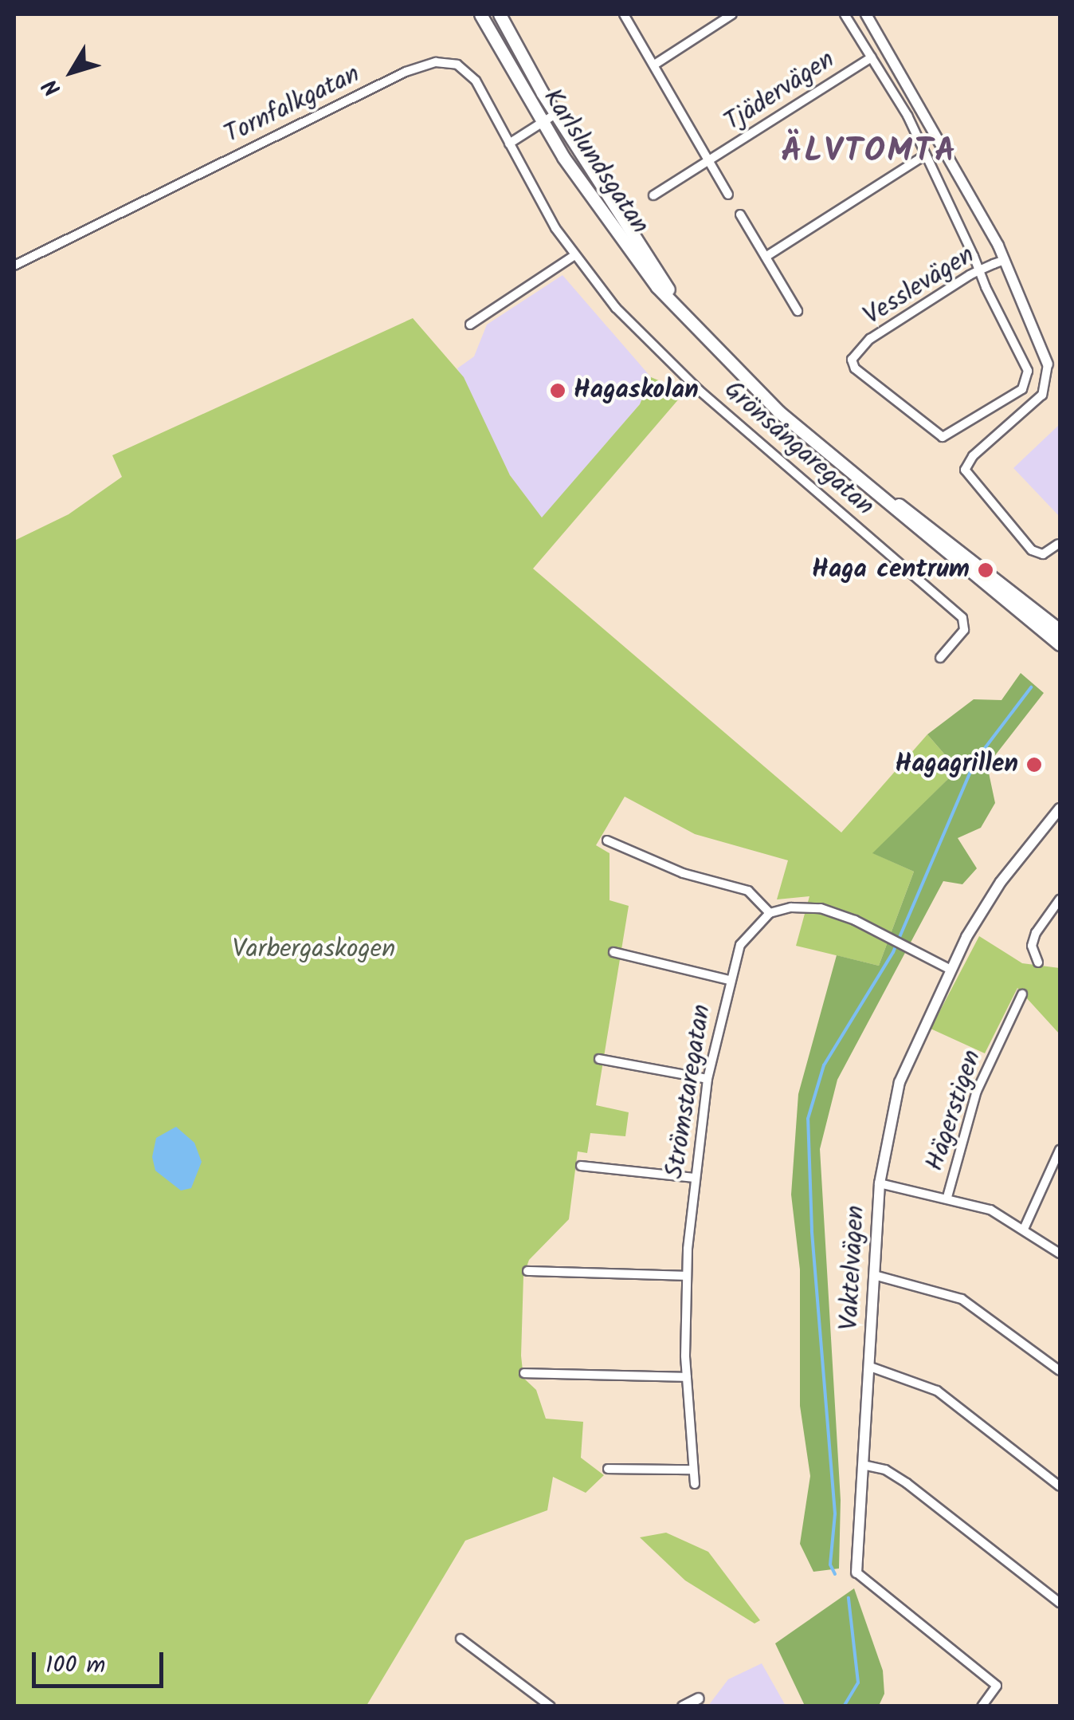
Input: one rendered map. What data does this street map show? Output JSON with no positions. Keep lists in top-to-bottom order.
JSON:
{
  "streets": {
    "main road": ["Karlslundsgatan"],
    "street": [
      "Tjädervägen",
      "Tornfalkgatan",
      "Vesslevägen",
      "Grönsångaregatan",
      "Strömstaregatan",
      "Hägerstigen",
      "Vaktelvägen"
    ]
  },
  "crossings": [
    ["Tornfalkgatan", "Grönsångaregatan"]
  ],
  "districts": ["ÄLVTOMTA"],
  "parks": ["Varbergaskogen"],
  "places": ["Hagaskolan", "Haga centrum", "Hagagrillen"],
  "scale_bar": "100 m",
  "north": "bottom left"
}
